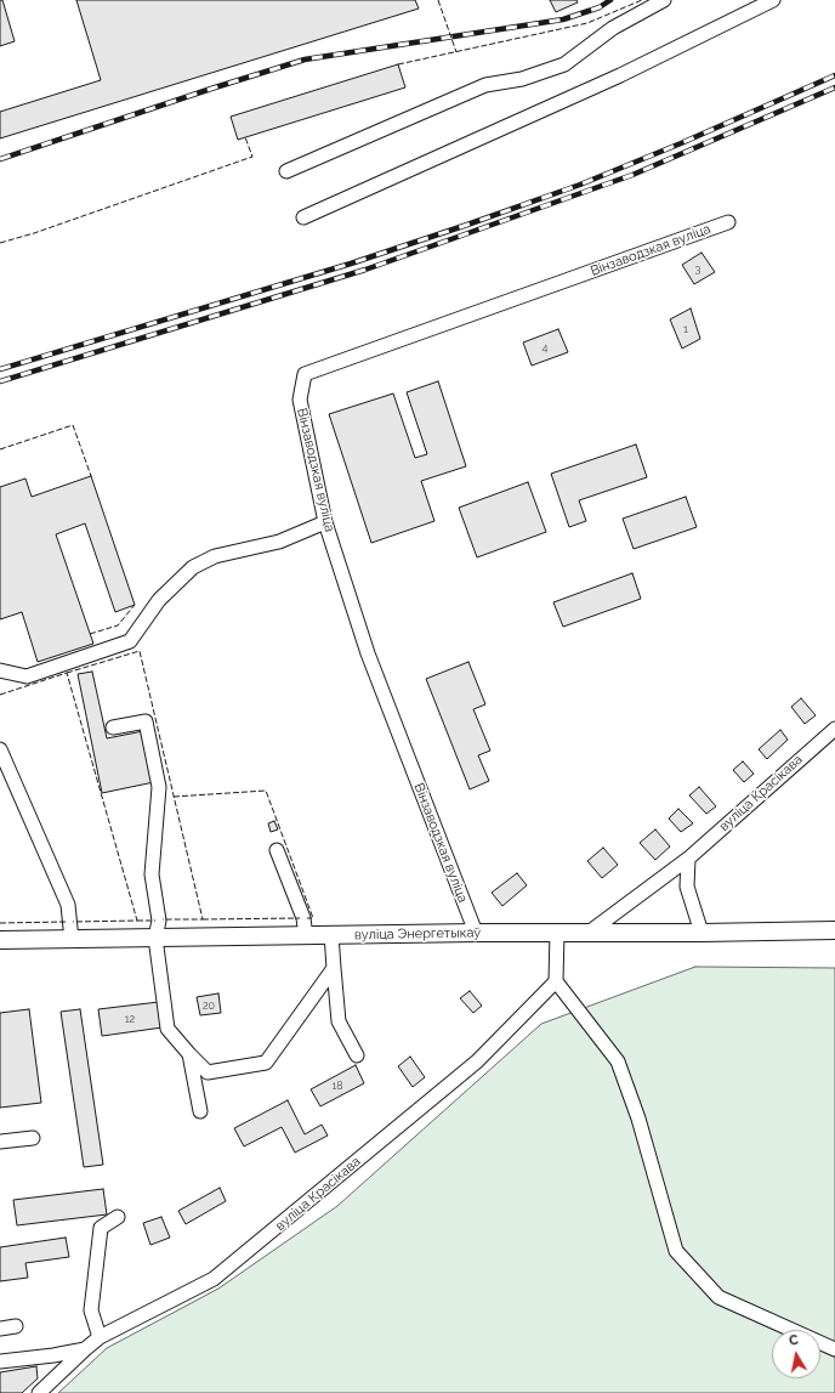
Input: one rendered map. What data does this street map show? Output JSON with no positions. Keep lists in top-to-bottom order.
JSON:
{
  "streets": {
    "main road": ["вуліца Энергетыкаў"],
    "street": ["Вінзаводзкая вуліца", "вуліца Красікава"]
  },
  "crossings": [
    ["Вінзаводзкая вуліца", "вуліца Энергетыкаў"],
    ["вуліца Красікава", "вуліца Энергетыкаў"]
  ],
  "house_numbers": [
    "3",
    "1",
    "4",
    "20",
    "12",
    "18"
  ],
  "north": "top"
}
